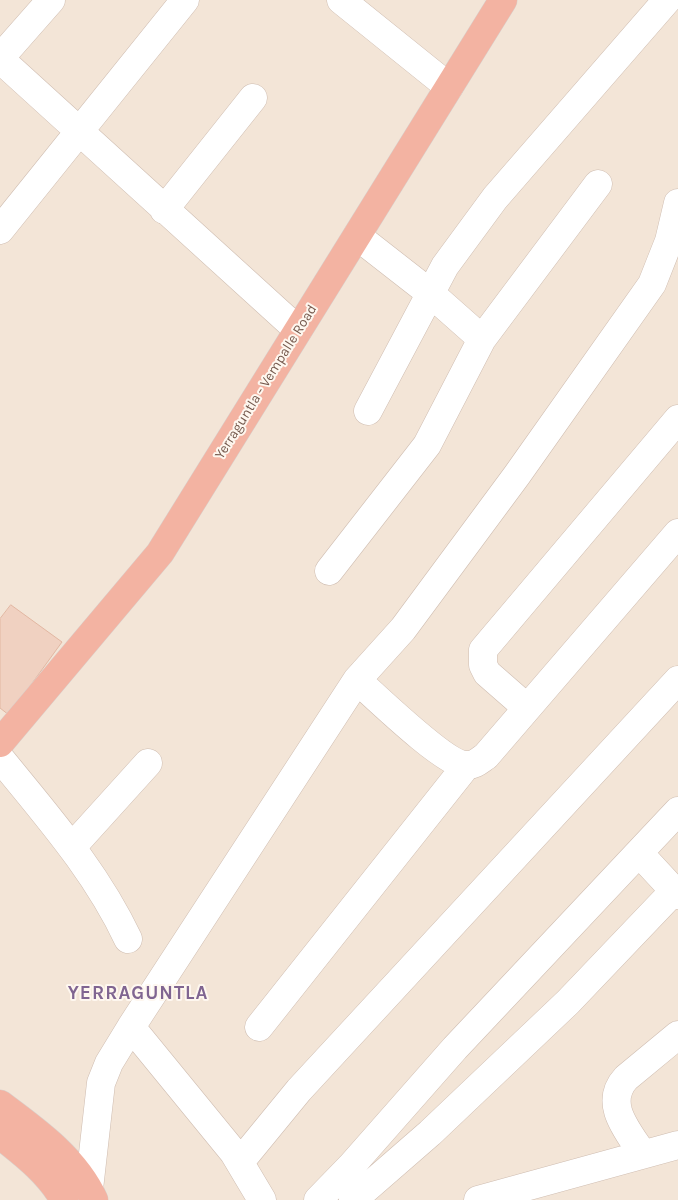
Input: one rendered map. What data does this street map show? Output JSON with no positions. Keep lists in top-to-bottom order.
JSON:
{
  "streets": {
    "highway": ["Yerraguntla - Vempalle Road"]
  },
  "districts": ["YERRAGUNTLA"]
}
